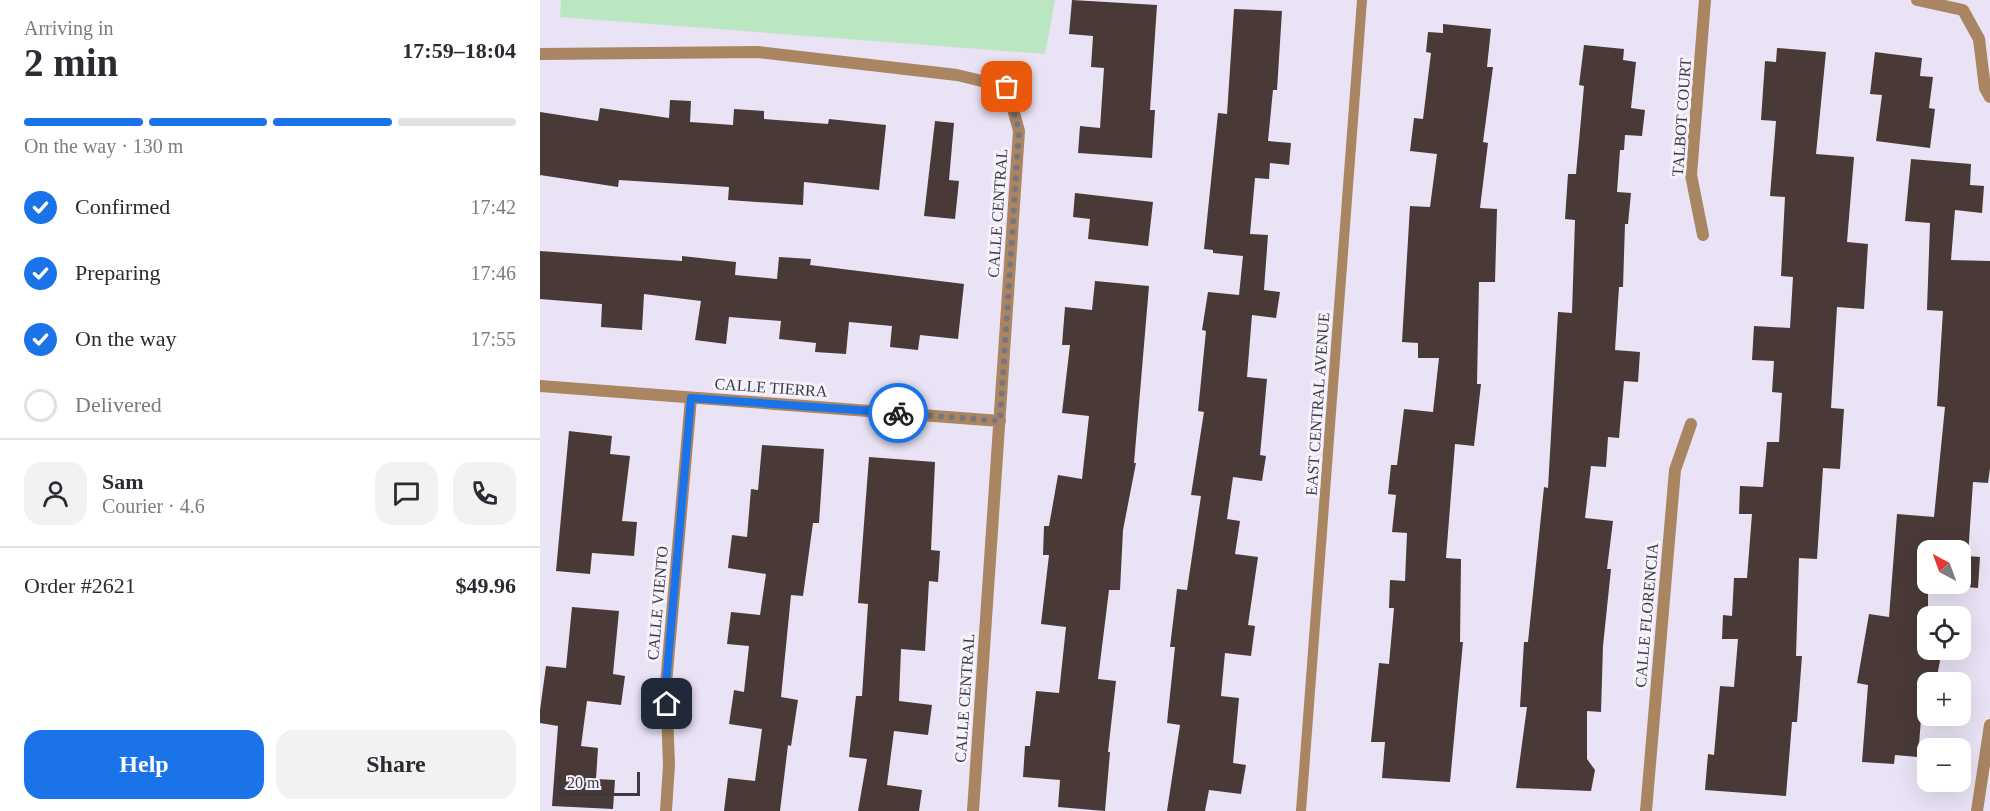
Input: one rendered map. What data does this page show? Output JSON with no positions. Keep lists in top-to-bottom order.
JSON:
{
  "streets": {
    "street": [
      "TALBOT COURT",
      "CALLE CENTRAL",
      "CALLE TIERRA",
      "CALLE VIENTO",
      "CALLE FLORENCIA"
    ],
    "lane": ["EAST CENTRAL AVENUE"]
  },
  "crossings": [
    ["CALLE CENTRAL", "CALLE TIERRA"],
    ["CALLE TIERRA", "CALLE VIENTO"]
  ],
  "scale_bar": "20 m",
  "north": "top left",
  "page": {
    "heading": ["2 min", "Arriving in", "17:59–18:04"],
    "panel": [
      "Sam",
      "Courier · 4.6",
      "Order #2621",
      "$49.96"
    ],
    "bar": "On the way · 130 m",
    "list": [
      ["Confirmed", "17:42"],
      ["Preparing", "17:46"],
      ["On the way", "17:55"],
      "Delivered"
    ],
    "map_buttons": ["+", "−"],
    "buttons": ["Help", "Share"],
    "scale": "20 m"
  }
}
